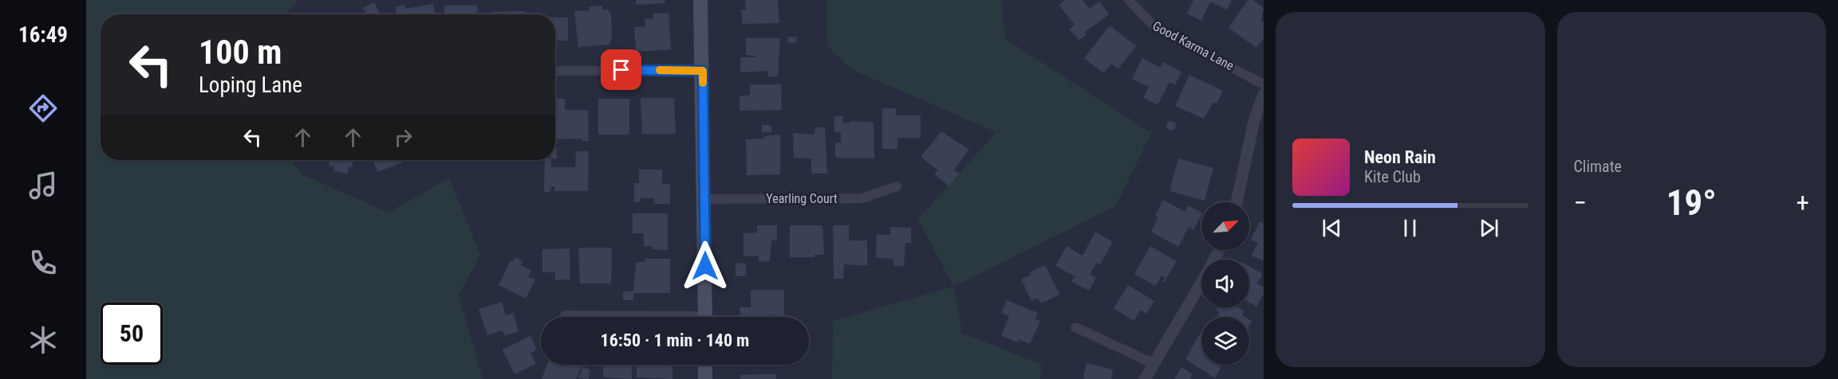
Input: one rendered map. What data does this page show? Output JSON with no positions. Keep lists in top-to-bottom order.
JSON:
{
  "streets": {
    "street": ["Good Karma Lane", "Yearling Court"]
  },
  "north": "top right",
  "page": {
    "tabs": "16:49",
    "tile": "Climate",
    "turn": ["100 m", "Loping Lane"],
    "song": ["Neon Rain", "Kite Club"],
    "heat": ["−", "19°", "+"],
    "limit": "50",
    "trip": "16:50 · 1 min · 140 m"
  }
}
